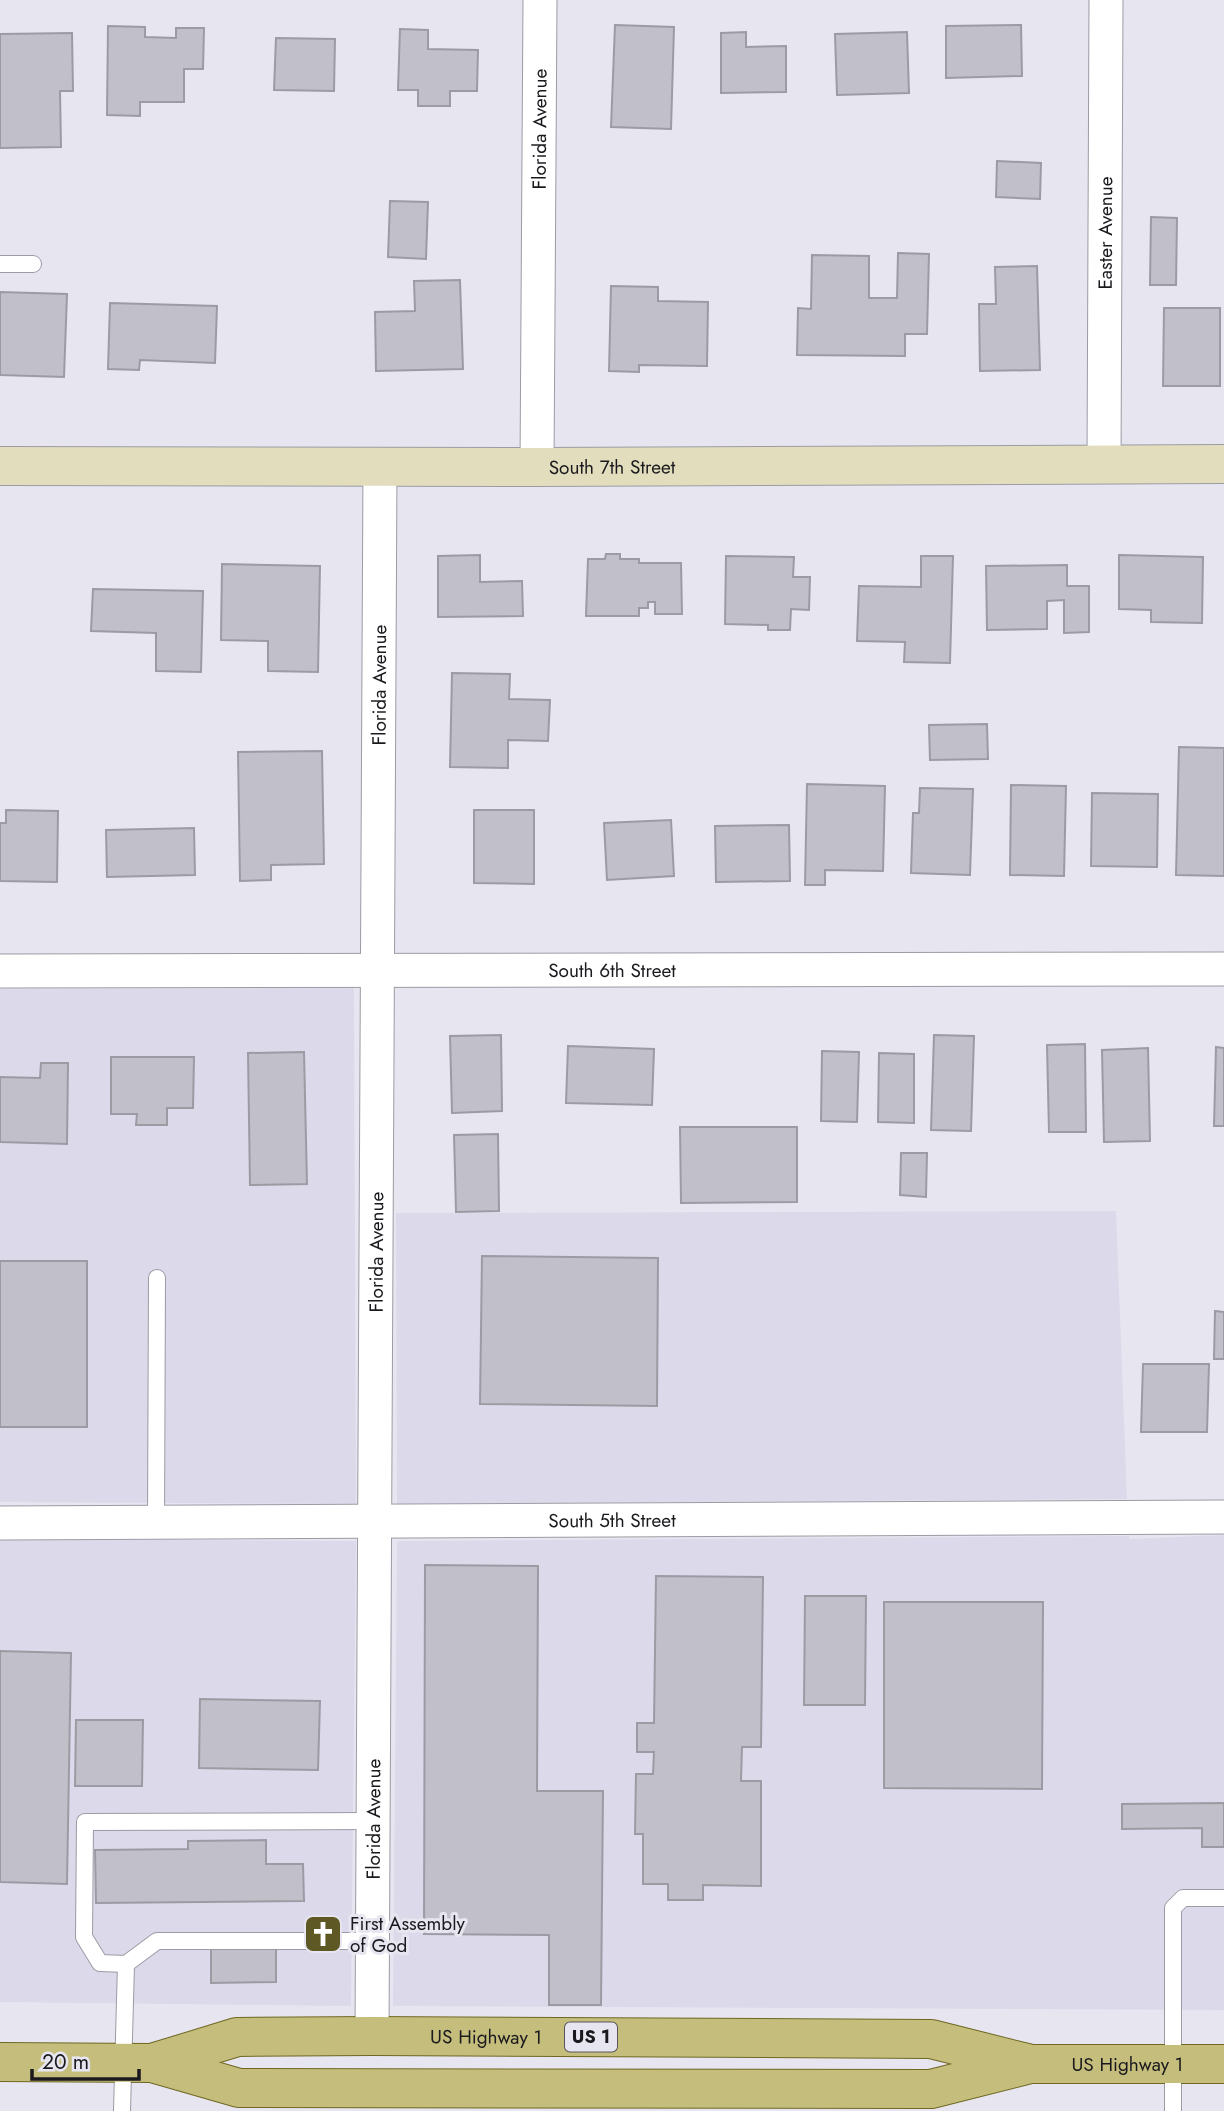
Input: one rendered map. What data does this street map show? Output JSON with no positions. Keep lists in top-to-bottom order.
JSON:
{
  "streets": {
    "main road": ["US Highway 1", "US 1"],
    "street": [
      "Florida Avenue",
      "Easter Avenue",
      "South 7th Street",
      "South 6th Street",
      "South 5th Street"
    ]
  },
  "crossings": [
    ["Florida Avenue", "South 7th Street"],
    ["Florida Avenue", "South 6th Street"],
    ["Florida Avenue", "South 5th Street"],
    ["Florida Avenue", "US Highway 1"],
    ["Easter Avenue", "South 7th Street"]
  ],
  "places": {
    "church": ["First Assembly of God"]
  },
  "scale_bar": "20 m"
}
